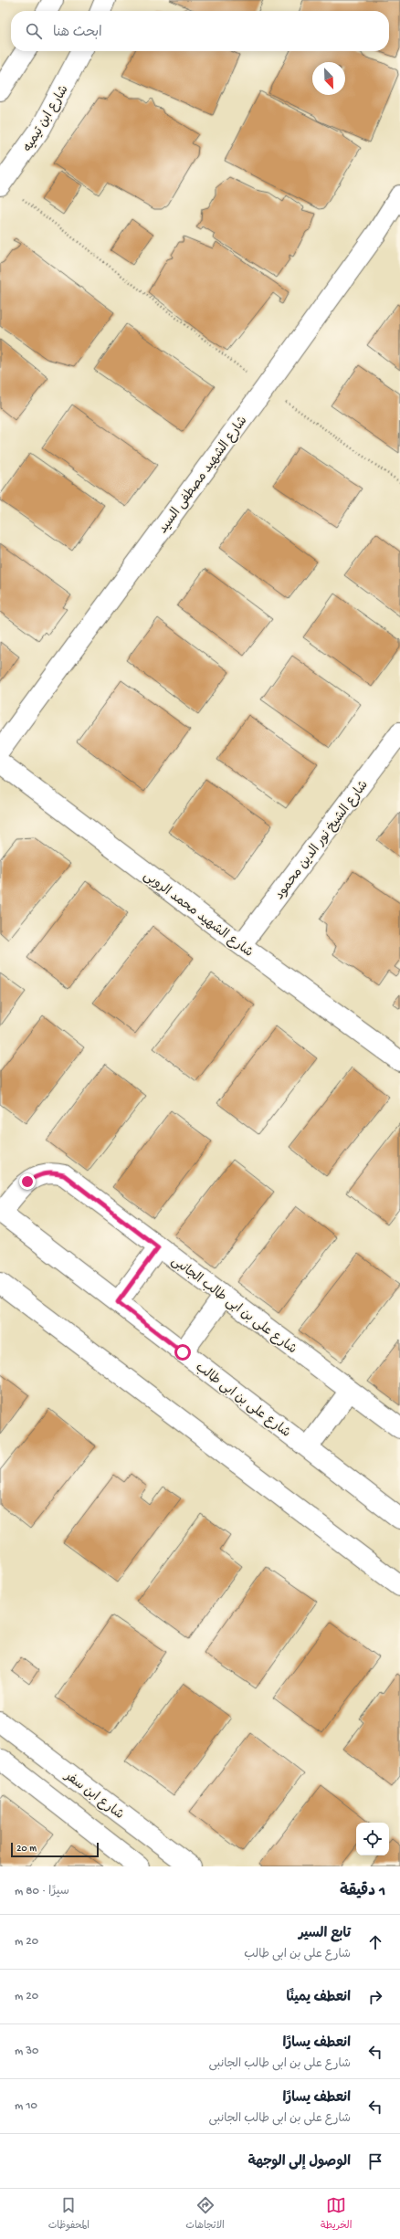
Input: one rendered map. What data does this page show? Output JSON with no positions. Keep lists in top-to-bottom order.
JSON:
{
  "streets": {
    "street": [
      "شارع ابن تيميه",
      "شارع الشهيد مصطفى السيد",
      "شارع الشيخ نور الدين محمود",
      "شارع الشهيد محمد الروبى",
      "شارع على بن ابى طالب الجانبى",
      "شارع على بن ابى طالب",
      "شارع ابن سفر"
    ]
  },
  "crossings": [
    ["شارع الشيخ نور الدين محمود", "شارع الشهيد محمد الروبى"],
    ["شارع على بن ابى طالب الجانبى", "شارع على بن ابى طالب"]
  ],
  "scale_bar": "20 m",
  "north": "bottom right",
  "page": {
    "search": "ابحث هنا",
    "scale": "20 m",
    "heading": ["1 دقيقة", "سيرًا · 80 m"],
    "list": [
      ["تابع السير", "شارع على بن ابى طالب", "20 m"],
      ["انعطف يمينًا", "20 m"],
      ["انعطف يسارًا", "شارع على بن ابى طالب الجانبى", "30 m"],
      ["انعطف يسارًا", "شارع على بن ابى طالب الجانبى", "10 m"],
      "الوصول إلى الوجهة"
    ],
    "nav": ["الخريطة", "الاتجاهات", "المحفوظات"]
  }
}
